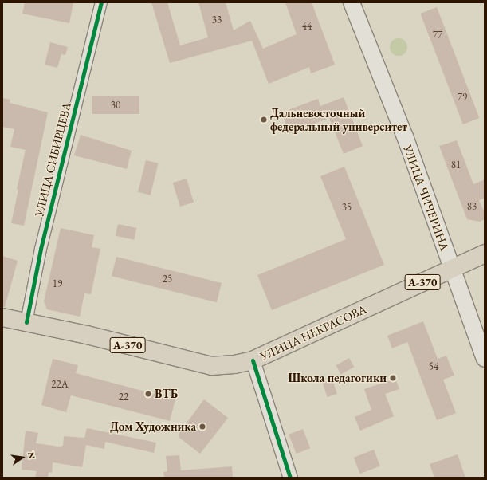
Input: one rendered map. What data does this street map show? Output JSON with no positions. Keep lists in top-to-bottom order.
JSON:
{
  "streets": {
    "main road": ["УЛИЦА ЧИЧЕРИНА", "А-370", "УЛИЦА НЕКРАСОВА"],
    "street": ["УЛИЦА СИБИРЦЕВА"]
  },
  "crossings": [
    ["УЛИЦА СИБИРЦЕВА", "УЛИЦА НЕКРАСОВА"],
    ["УЛИЦА ЧИЧЕРИНА", "УЛИЦА НЕКРАСОВА"]
  ],
  "places": [
    "Дальневосточный федеральный университет",
    "Школа педагогики",
    "ВТБ",
    "Дом Художника"
  ],
  "house_numbers": [
    "33",
    "44",
    "77",
    "79",
    "30",
    "81",
    "83",
    "35",
    "25",
    "19",
    "54",
    "22А",
    "22"
  ],
  "north": "right"
}
